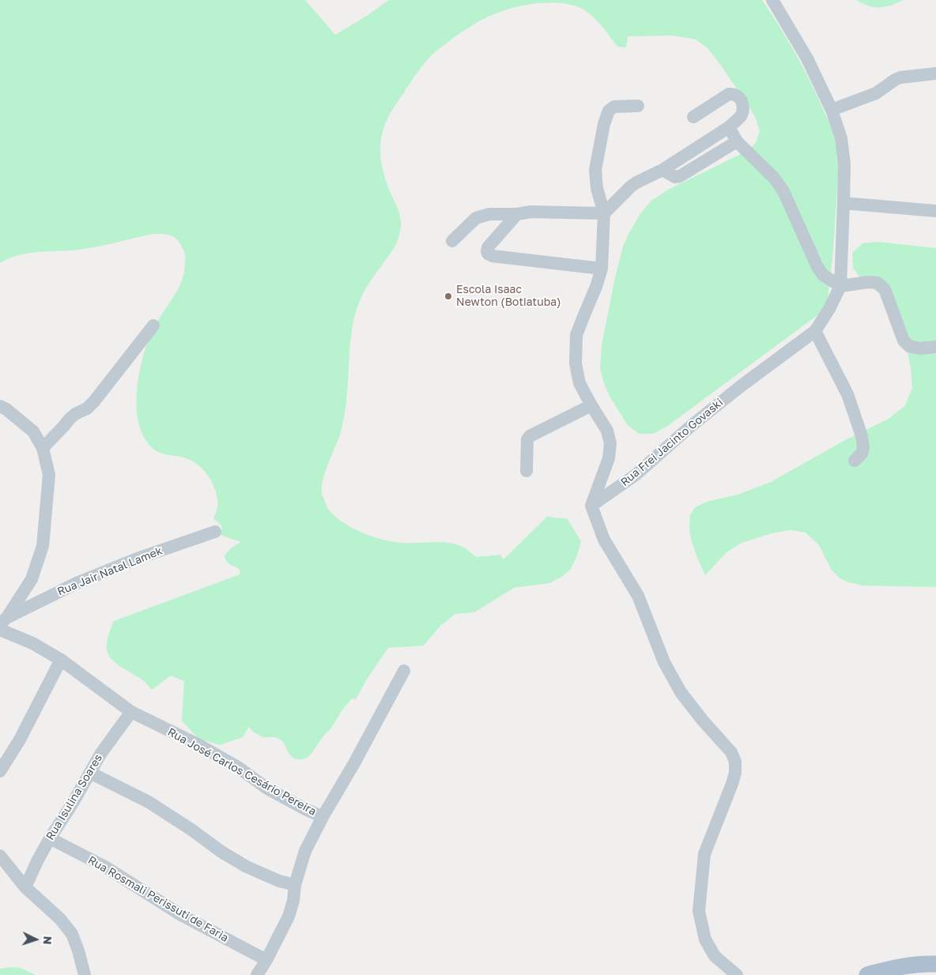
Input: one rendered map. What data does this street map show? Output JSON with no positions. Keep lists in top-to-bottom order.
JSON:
{
  "streets": {
    "street": [
      "Rua Frei Jacinto Govaski",
      "Rua Jair Natal Lamek",
      "Rua José Carlos Cesário Pereira",
      "Rua Isulina Soares",
      "Rua Rosmali Perissuti de Faria"
    ]
  },
  "crossings": [
    ["Rua José Carlos Cesário Pereira", "Rua Isulina Soares"],
    ["Rua Isulina Soares", "Rua Rosmali Perissuti de Faria"]
  ],
  "places": ["Escola Isaac Newton (Botiatuba)"],
  "north": "right"
}
